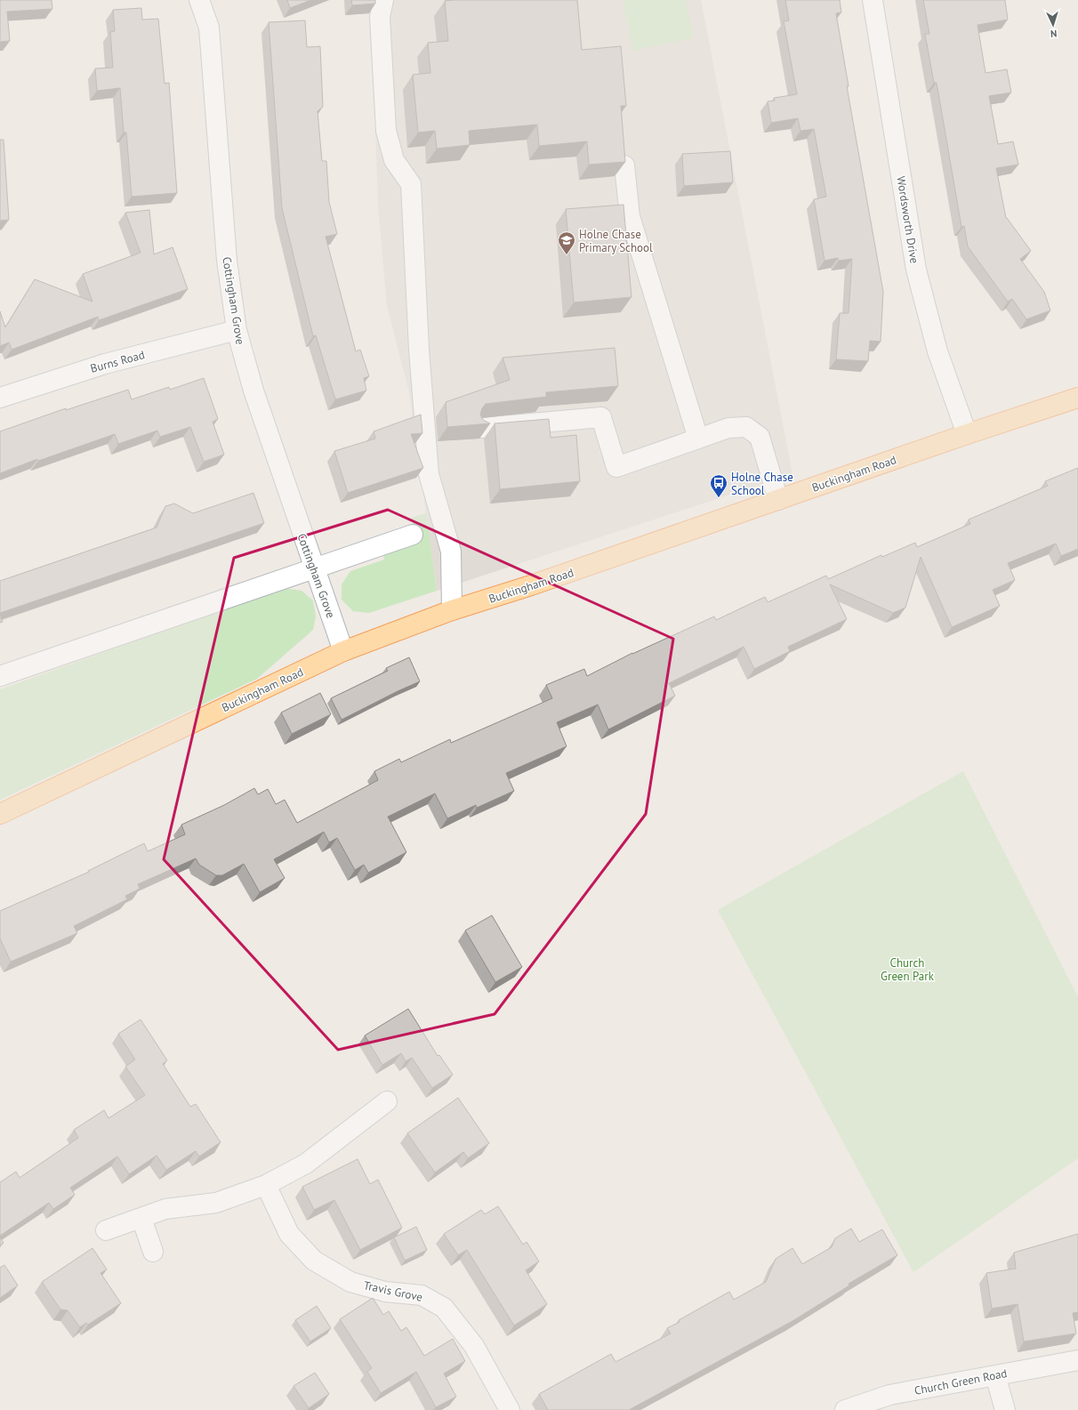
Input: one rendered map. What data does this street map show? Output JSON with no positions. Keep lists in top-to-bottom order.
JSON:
{
  "streets": {
    "main road": ["Buckingham Road"],
    "street": [
      "Wordsworth Drive",
      "Cottingham Grove",
      "Burns Road",
      "Travis Grove",
      "Church Green Road"
    ]
  },
  "crossings": [
    ["Wordsworth Drive", "Buckingham Road"],
    ["Cottingham Grove", "Burns Road"],
    ["Cottingham Grove", "Buckingham Road"]
  ],
  "parks": ["Church Green Park"],
  "places": {
    "school or university": ["Holne Chase Primary School"],
    "bus stop": ["Holne Chase School"]
  },
  "north": "bottom"
}
